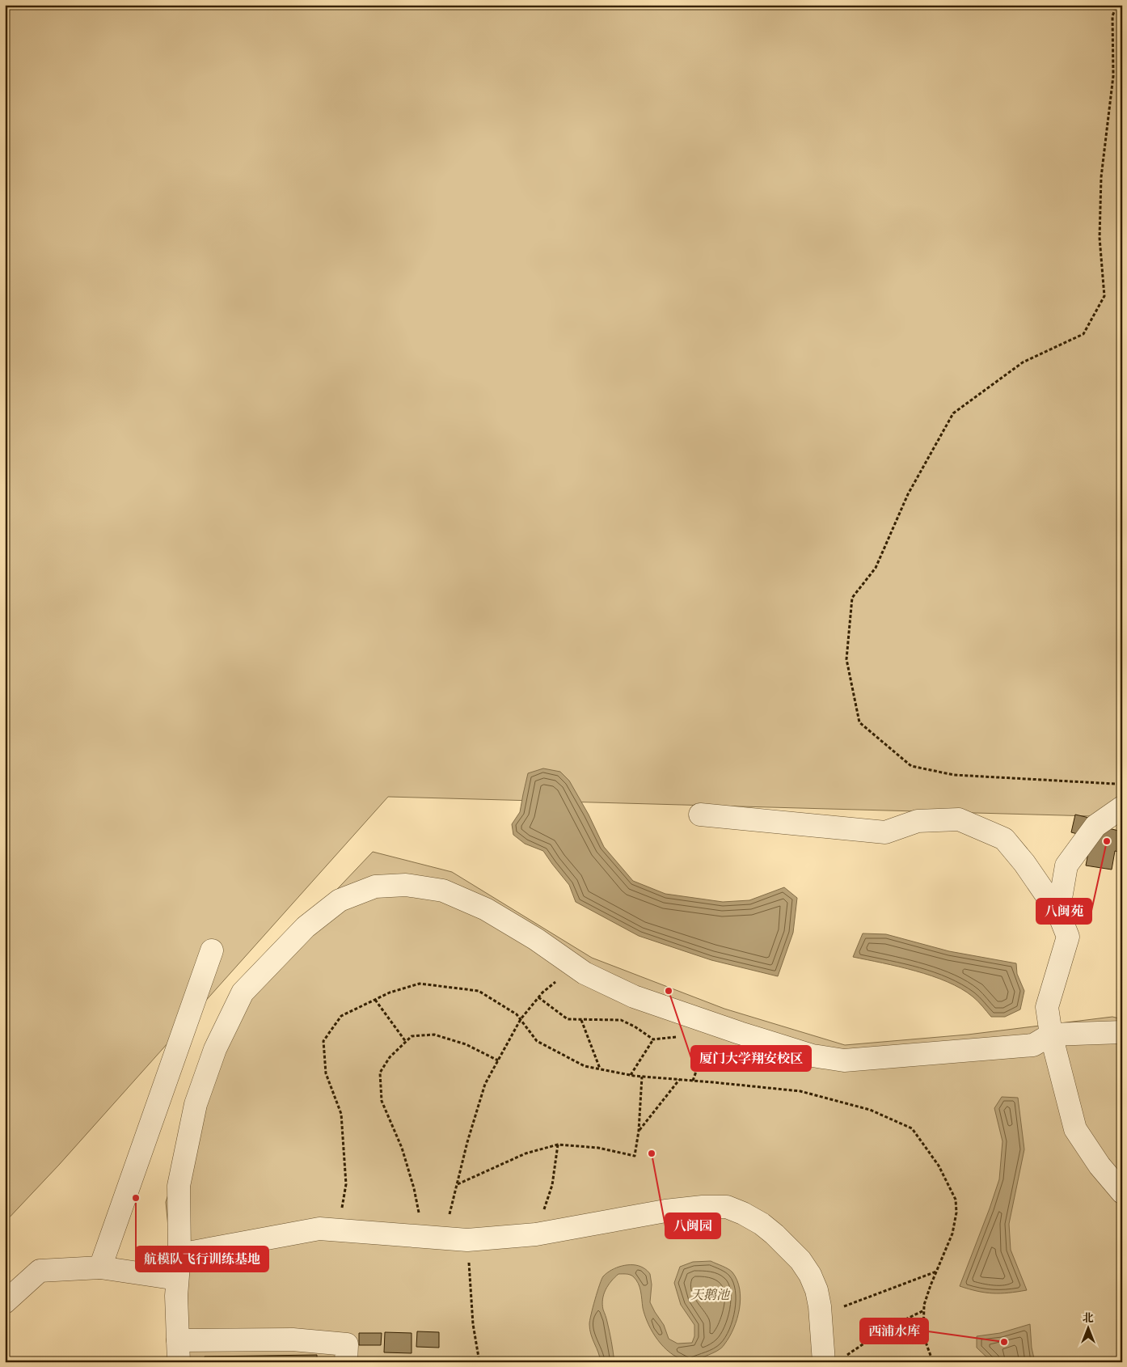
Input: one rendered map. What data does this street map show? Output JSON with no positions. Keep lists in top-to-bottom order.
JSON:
{
  "water": ["天鹅池"],
  "places": [
    "八闽苑",
    "厦门大学翔安校区",
    "八闽园",
    "航模队飞行训练基地",
    "西浦水库"
  ],
  "north": "top"
}
